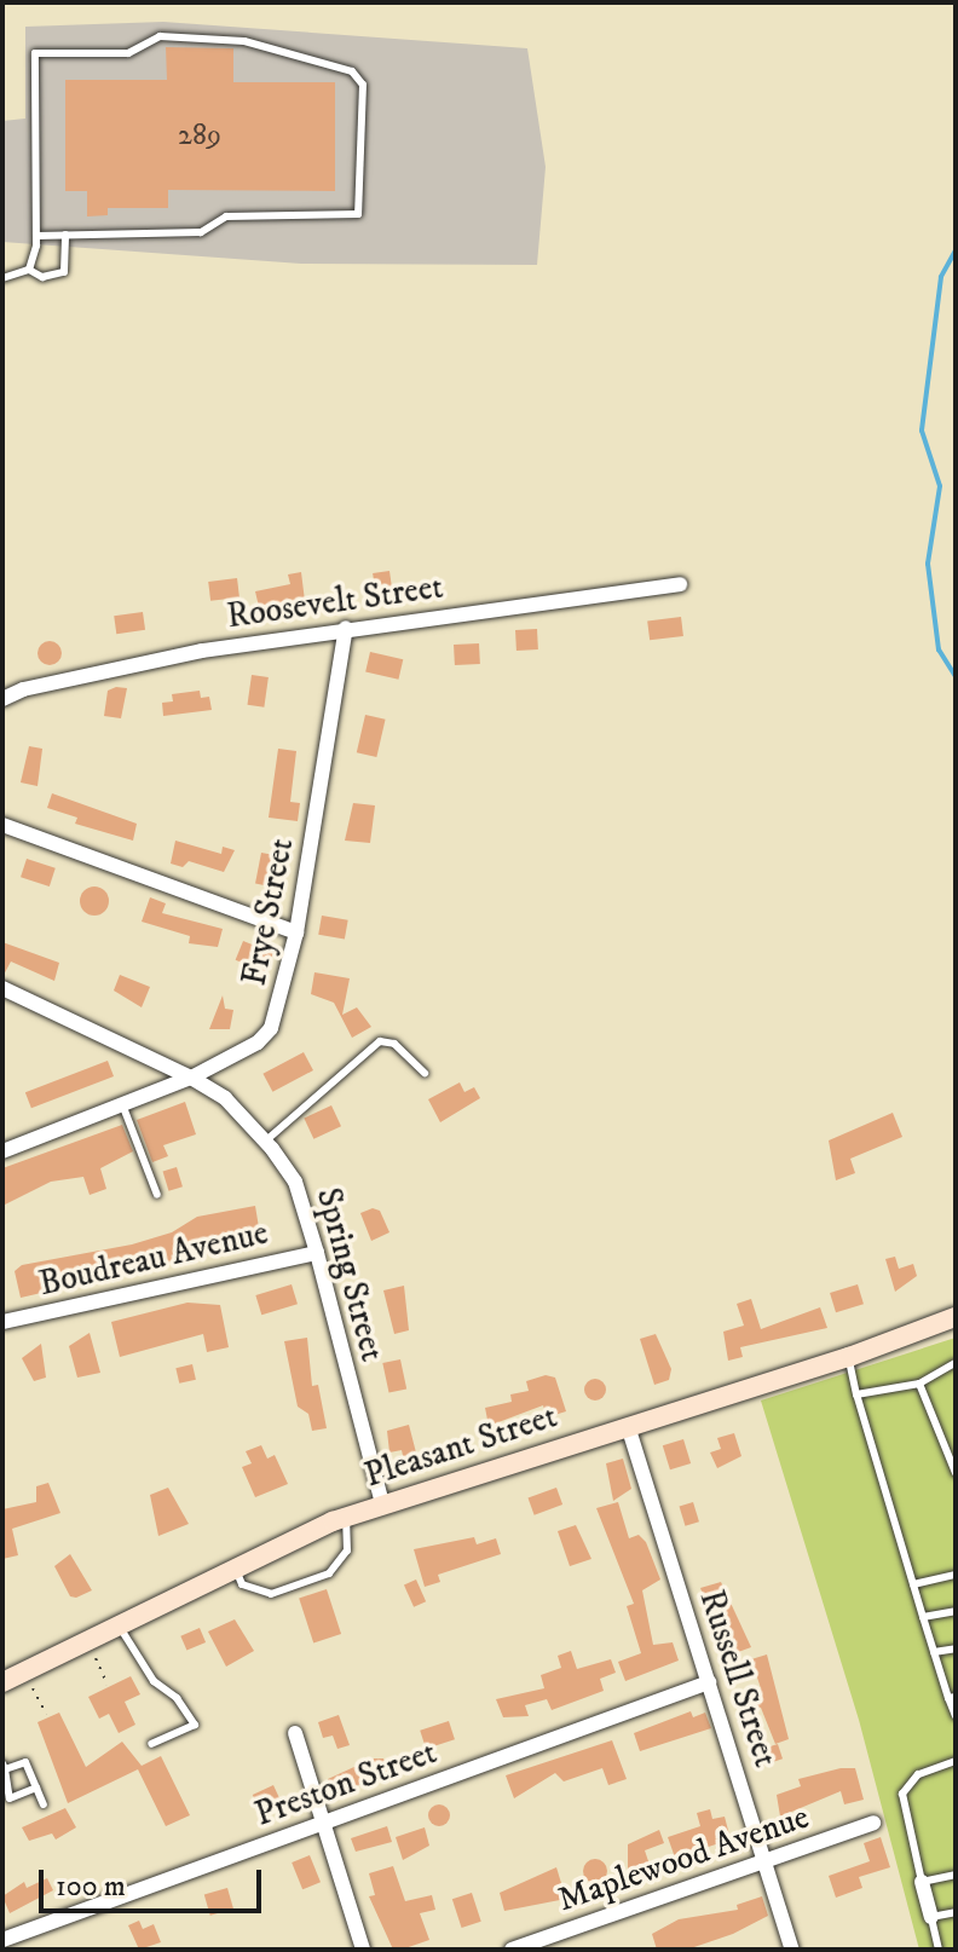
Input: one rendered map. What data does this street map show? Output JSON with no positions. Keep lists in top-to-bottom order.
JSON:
{
  "streets": {
    "street": [
      "Roosevelt Street",
      "Frye Street",
      "Boudreau Avenue",
      "Spring Street",
      "Pleasant Street",
      "Russell Street",
      "Preston Street",
      "Maplewood Avenue"
    ]
  },
  "crossings": [
    ["Roosevelt Street", "Frye Street"],
    ["Frye Street", "Spring Street"],
    ["Boudreau Avenue", "Spring Street"],
    ["Spring Street", "Pleasant Street"],
    ["Pleasant Street", "Russell Street"],
    ["Russell Street", "Preston Street"],
    ["Russell Street", "Maplewood Avenue"]
  ],
  "house_numbers": ["289"],
  "scale_bar": "100 m"
}
